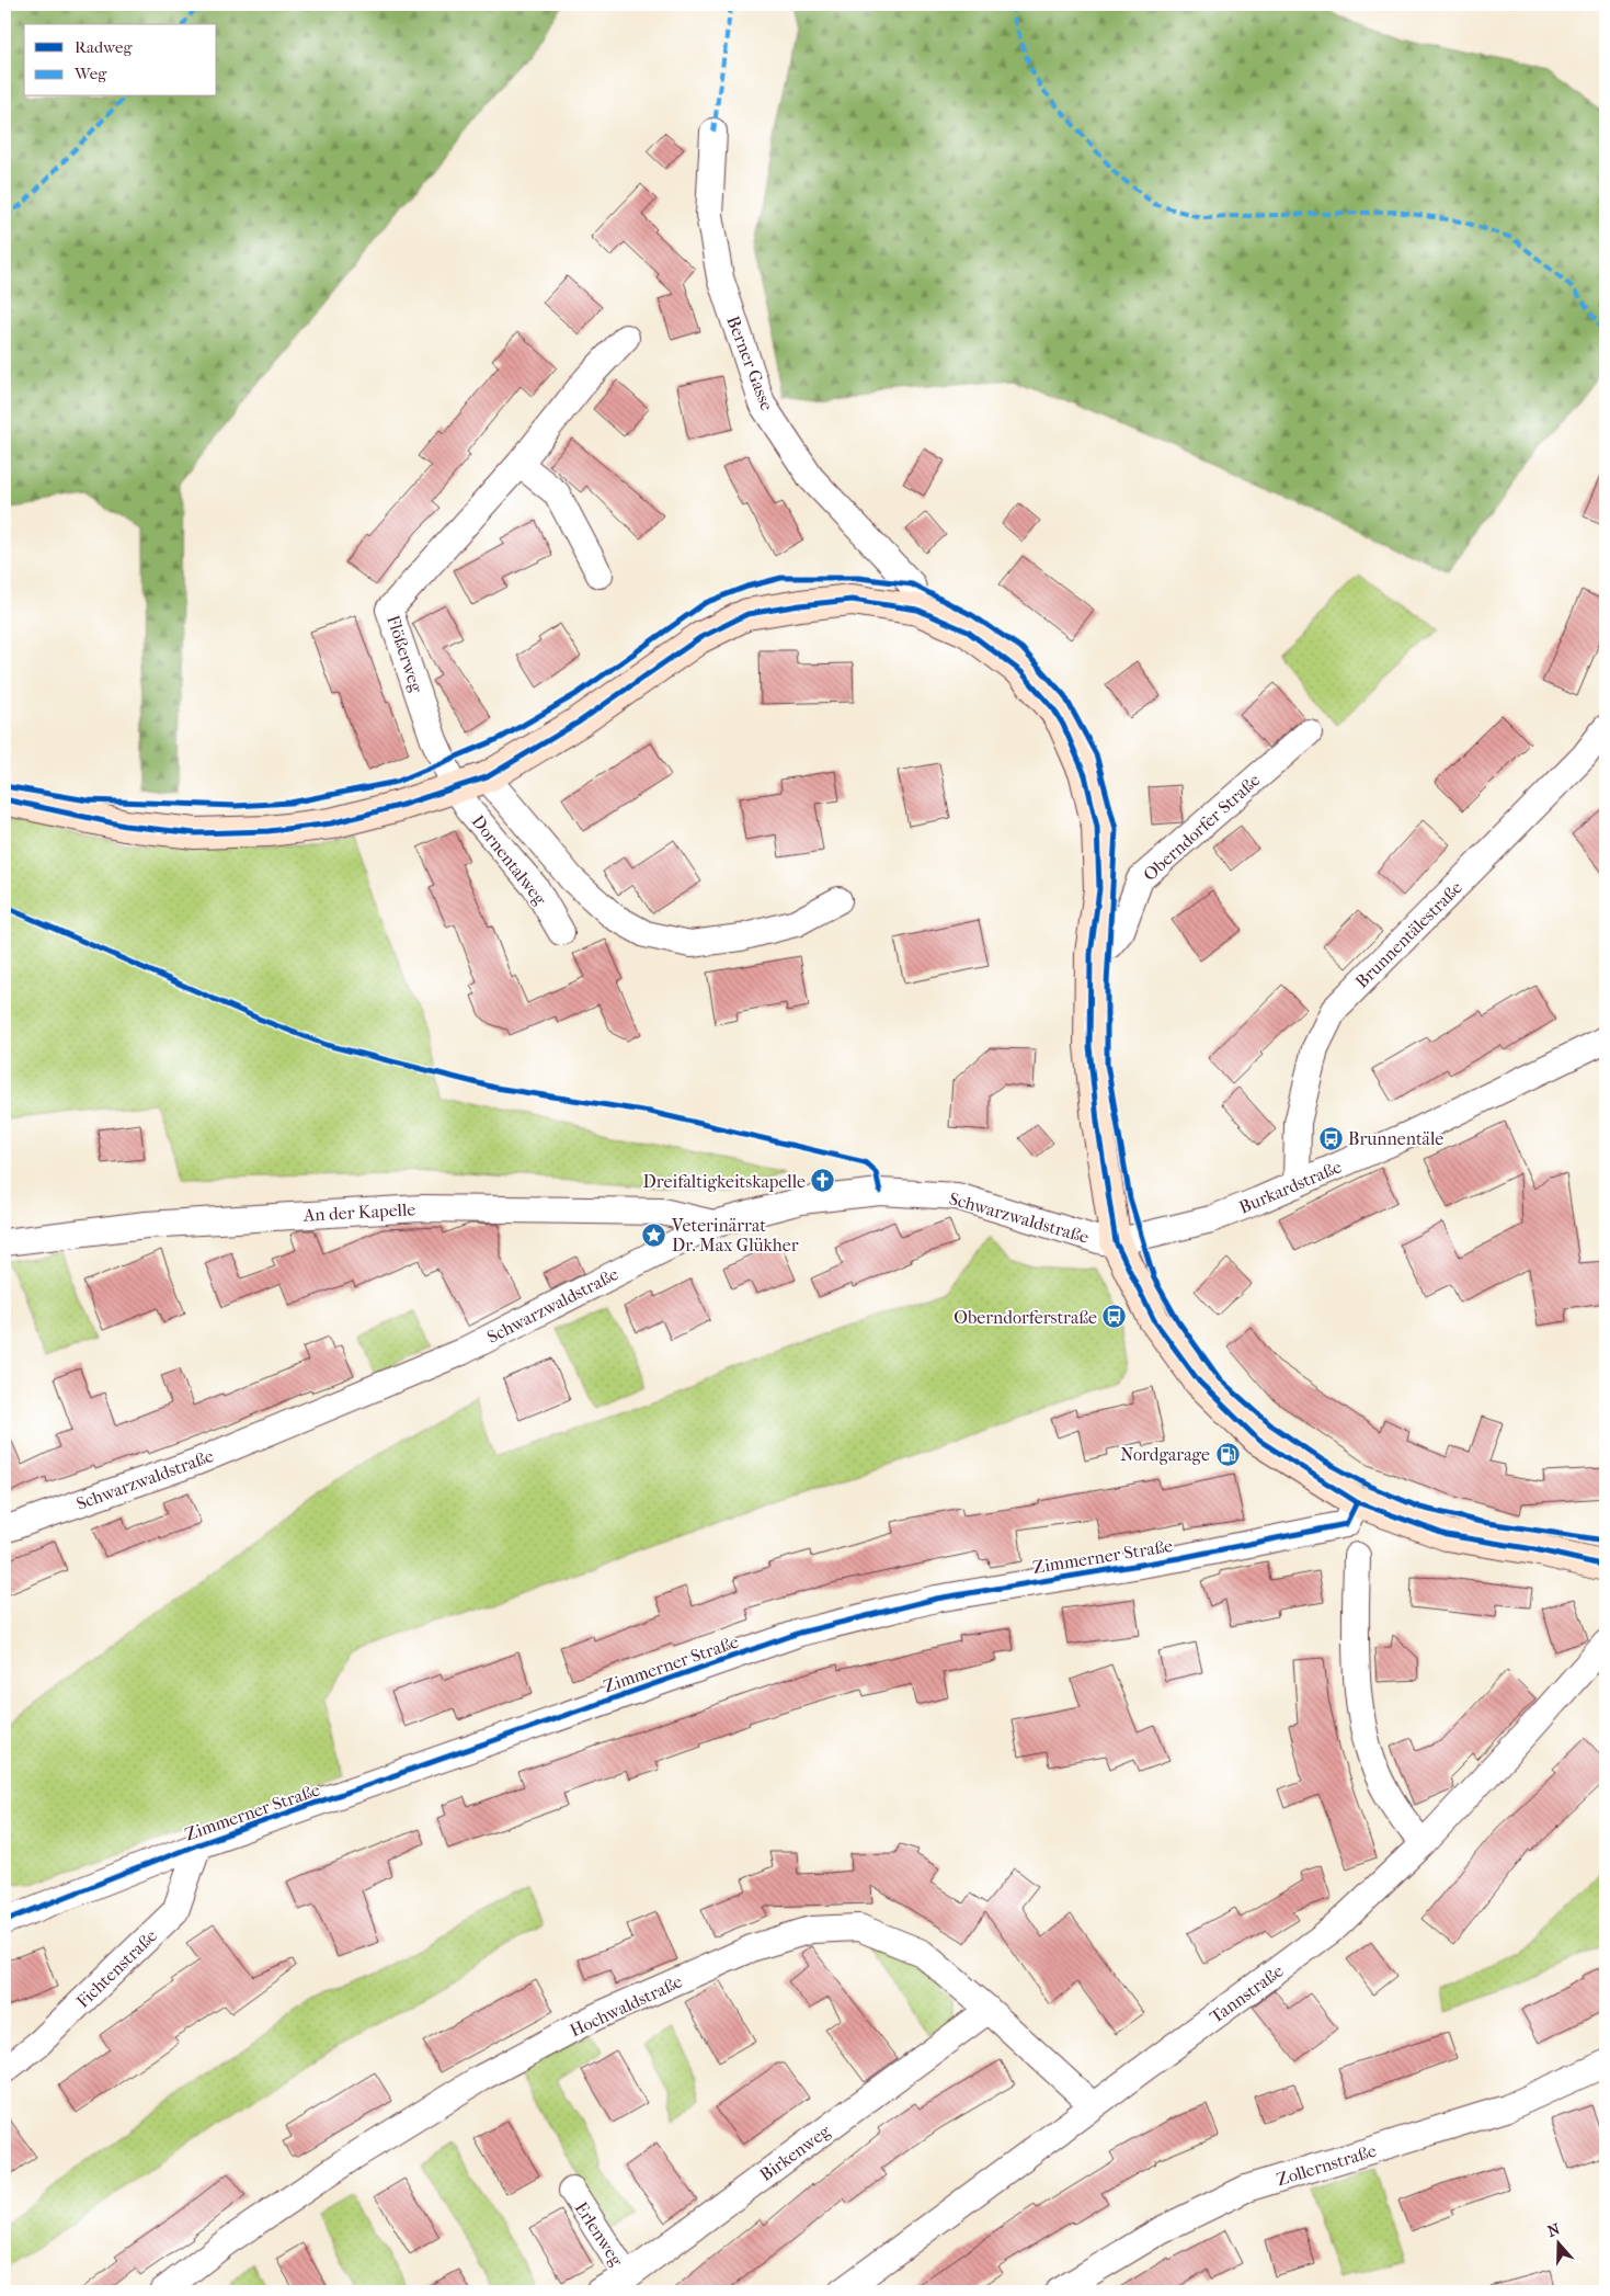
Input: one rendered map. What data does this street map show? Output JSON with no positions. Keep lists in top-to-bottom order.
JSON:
{
  "streets": {
    "street": [
      "Berner Gasse",
      "Flößerweg",
      "Oberndorfer Straße",
      "Dornentalweg",
      "Brunnentälestraße",
      "Burkardstraße",
      "An der Kapelle",
      "Schwarzwaldstraße",
      "Zimmerner Straße",
      "Fichtenstraße",
      "Tannstraße",
      "Hochwaldstraße",
      "Birkenweg",
      "Zollernstraße",
      "Erlenweg"
    ]
  },
  "crossings": [
    ["Flößerweg", "Dornentalweg"],
    ["Brunnentälestraße", "Burkardstraße"],
    ["Burkardstraße", "Schwarzwaldstraße"],
    ["An der Kapelle", "Schwarzwaldstraße"],
    ["Zimmerner Straße", "Fichtenstraße"],
    ["Tannstraße", "Hochwaldstraße"],
    ["Hochwaldstraße", "Birkenweg"],
    ["Birkenweg", "Erlenweg"]
  ],
  "places": {
    "bus stop": ["Brunnentäle", "Oberndorferstraße"],
    "church": ["Dreifaltigkeitskapelle"],
    "place": ["Veterinärrat Dr. Max Glükher"],
    "fuel station": ["Nordgarage"]
  },
  "legend": ["Radweg", "Weg"],
  "north": "top"
}
